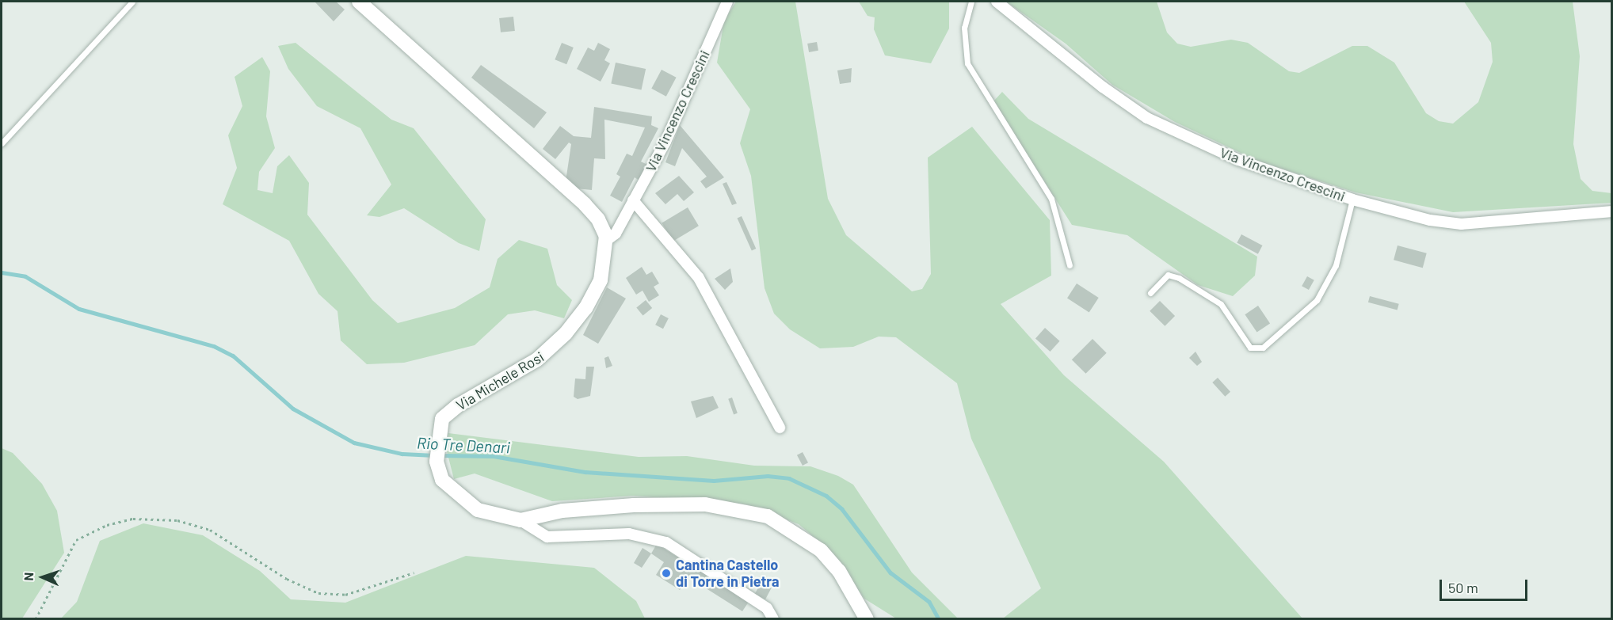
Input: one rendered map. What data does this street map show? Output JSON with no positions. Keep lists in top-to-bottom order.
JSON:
{
  "streets": {
    "street": ["Via Vincenzo Crescini", "Via Michele Rosi"]
  },
  "crossings": [
    ["Via Vincenzo Crescini", "Via Michele Rosi"]
  ],
  "water": ["Rio Tre Denari"],
  "places": ["Cantina Castello di Torre in Pietra"],
  "scale_bar": "50 m",
  "north": "left"
}
